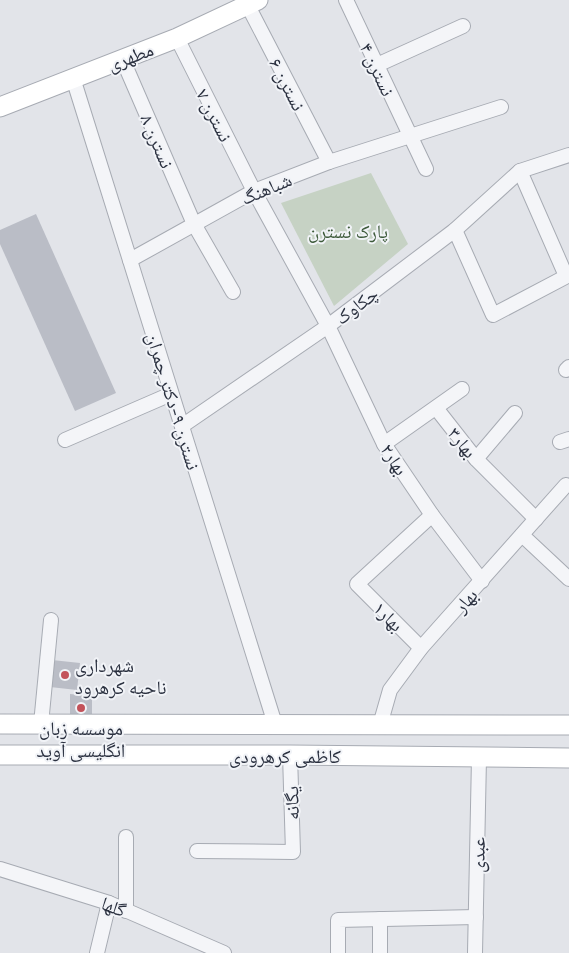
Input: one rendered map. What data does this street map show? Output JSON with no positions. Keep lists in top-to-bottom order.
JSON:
{
  "streets": {
    "main road": ["مطهری", "کاظمی کرهرودی"],
    "street": [
      "نسترن ۴",
      "نسترن ۶",
      "نسترن ۷",
      "نسترن ۸",
      "شباهنگ",
      "چکاوک",
      "نسترن ۹-دکتر چمران",
      "بهار۳",
      "بهار۲",
      "بهار",
      "بهار۱",
      "یگانه",
      "عبدی",
      "گلها"
    ]
  },
  "crossings": [
    ["مطهری", "نسترن ۶"],
    ["مطهری", "نسترن ۷"],
    ["مطهری", "نسترن ۸"],
    ["مطهری", "نسترن ۹-دکتر چمران"],
    ["نسترن ۴", "شباهنگ"],
    ["نسترن ۶", "شباهنگ"],
    ["نسترن ۷", "شباهنگ"],
    ["نسترن ۷", "چکاوک"],
    ["نسترن ۷", "بهار۲"],
    ["نسترن ۸", "شباهنگ"],
    ["شباهنگ", "نسترن ۹-دکتر چمران"],
    ["چکاوک", "نسترن ۹-دکتر چمران"],
    ["چکاوک", "بهار۲"],
    ["نسترن ۹-دکتر چمران", "کاظمی کرهرودی"],
    ["بهار۳", "بهار۲"],
    ["بهار۳", "بهار"],
    ["بهار۲", "بهار"],
    ["بهار۲", "بهار۱"],
    ["بهار", "بهار۱"],
    ["بهار", "کاظمی کرهرودی"],
    ["کاظمی کرهرودی", "یگانه"],
    ["کاظمی کرهرودی", "عبدی"]
  ],
  "parks": ["پارک نسترن"],
  "places": ["شهرداری ناحیه کرهرود", "موسسه زبان انگلیسی آوید"]
}
